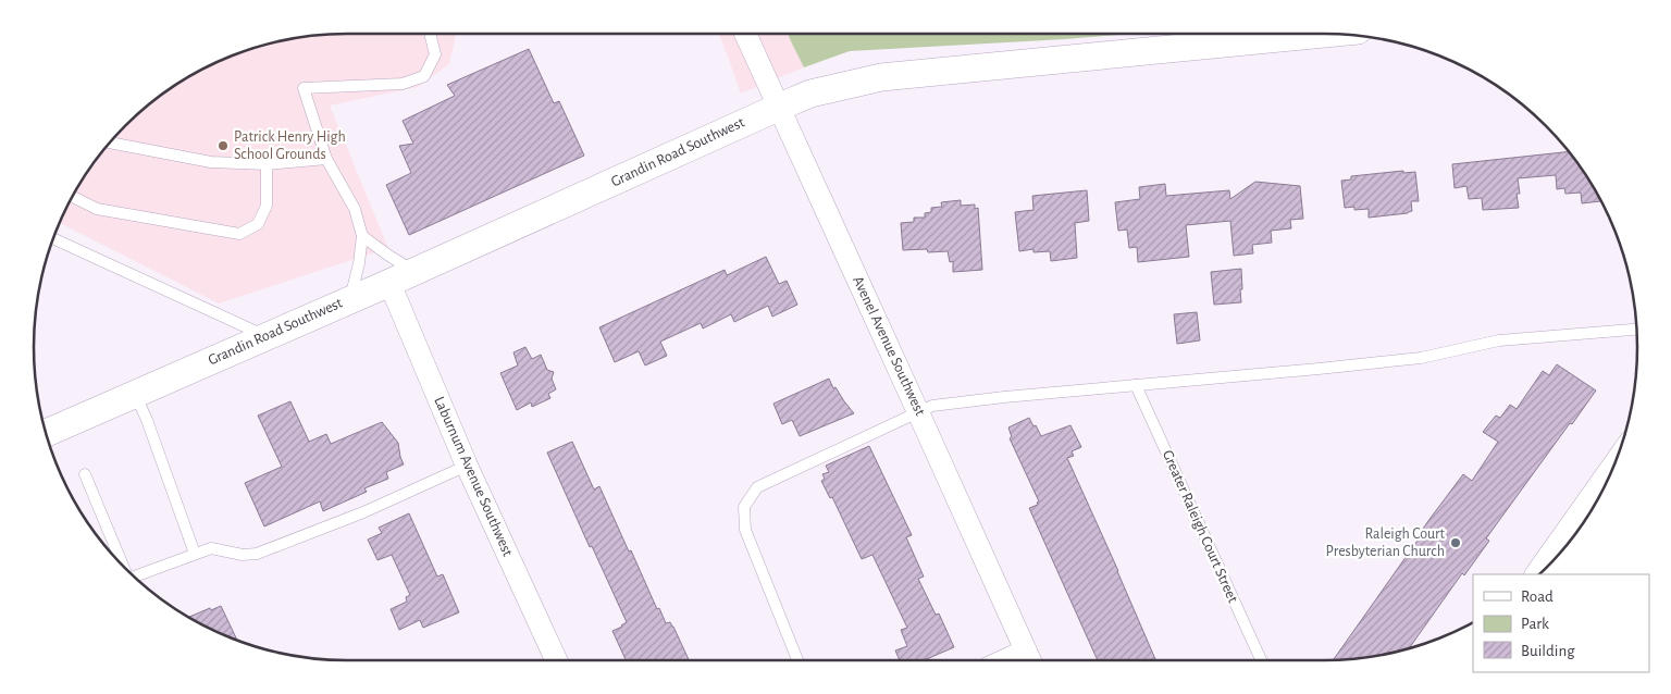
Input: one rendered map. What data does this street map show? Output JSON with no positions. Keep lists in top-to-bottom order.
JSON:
{
  "streets": {
    "street": ["Grandin Road Southwest", "Avenel Avenue Southwest", "Laburnum Avenue Southwest"],
    "lane": ["Greater Raleigh Court Street"]
  },
  "crossings": [
    ["Grandin Road Southwest", "Avenel Avenue Southwest"],
    ["Grandin Road Southwest", "Laburnum Avenue Southwest"]
  ],
  "places": ["Patrick Henry High School Grounds", "Raleigh Court Presbyterian Church"],
  "legend": ["Road", "Park", "Building"]
}
